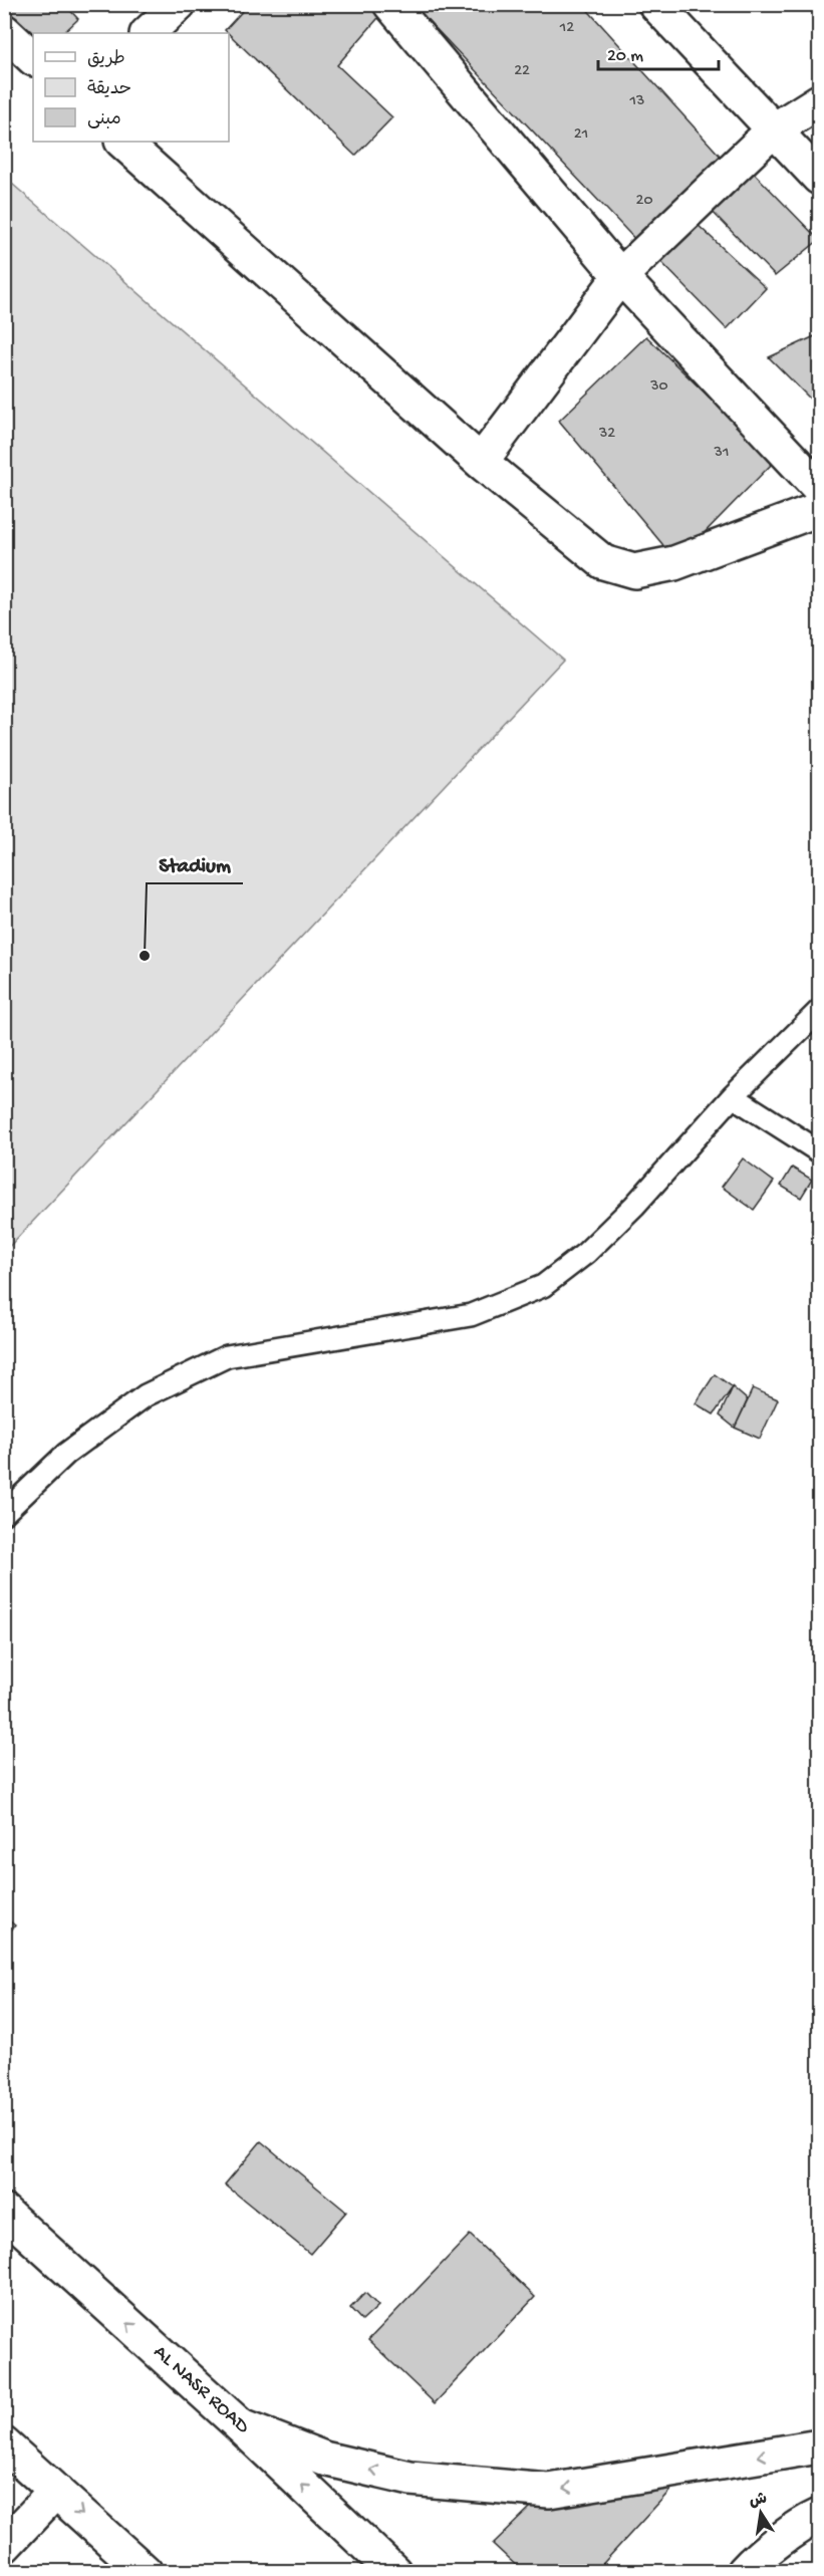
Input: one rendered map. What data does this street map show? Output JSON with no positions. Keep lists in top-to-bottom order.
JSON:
{
  "streets": {
    "street": ["AL NASR ROAD"]
  },
  "places": ["Stadium"],
  "house_numbers": [
    "12",
    "22",
    "13",
    "21",
    "20",
    "30",
    "32",
    "31"
  ],
  "legend": ["طريق", "حديقة", "مبنى"],
  "scale_bar": "20 m",
  "north": "top"
}
